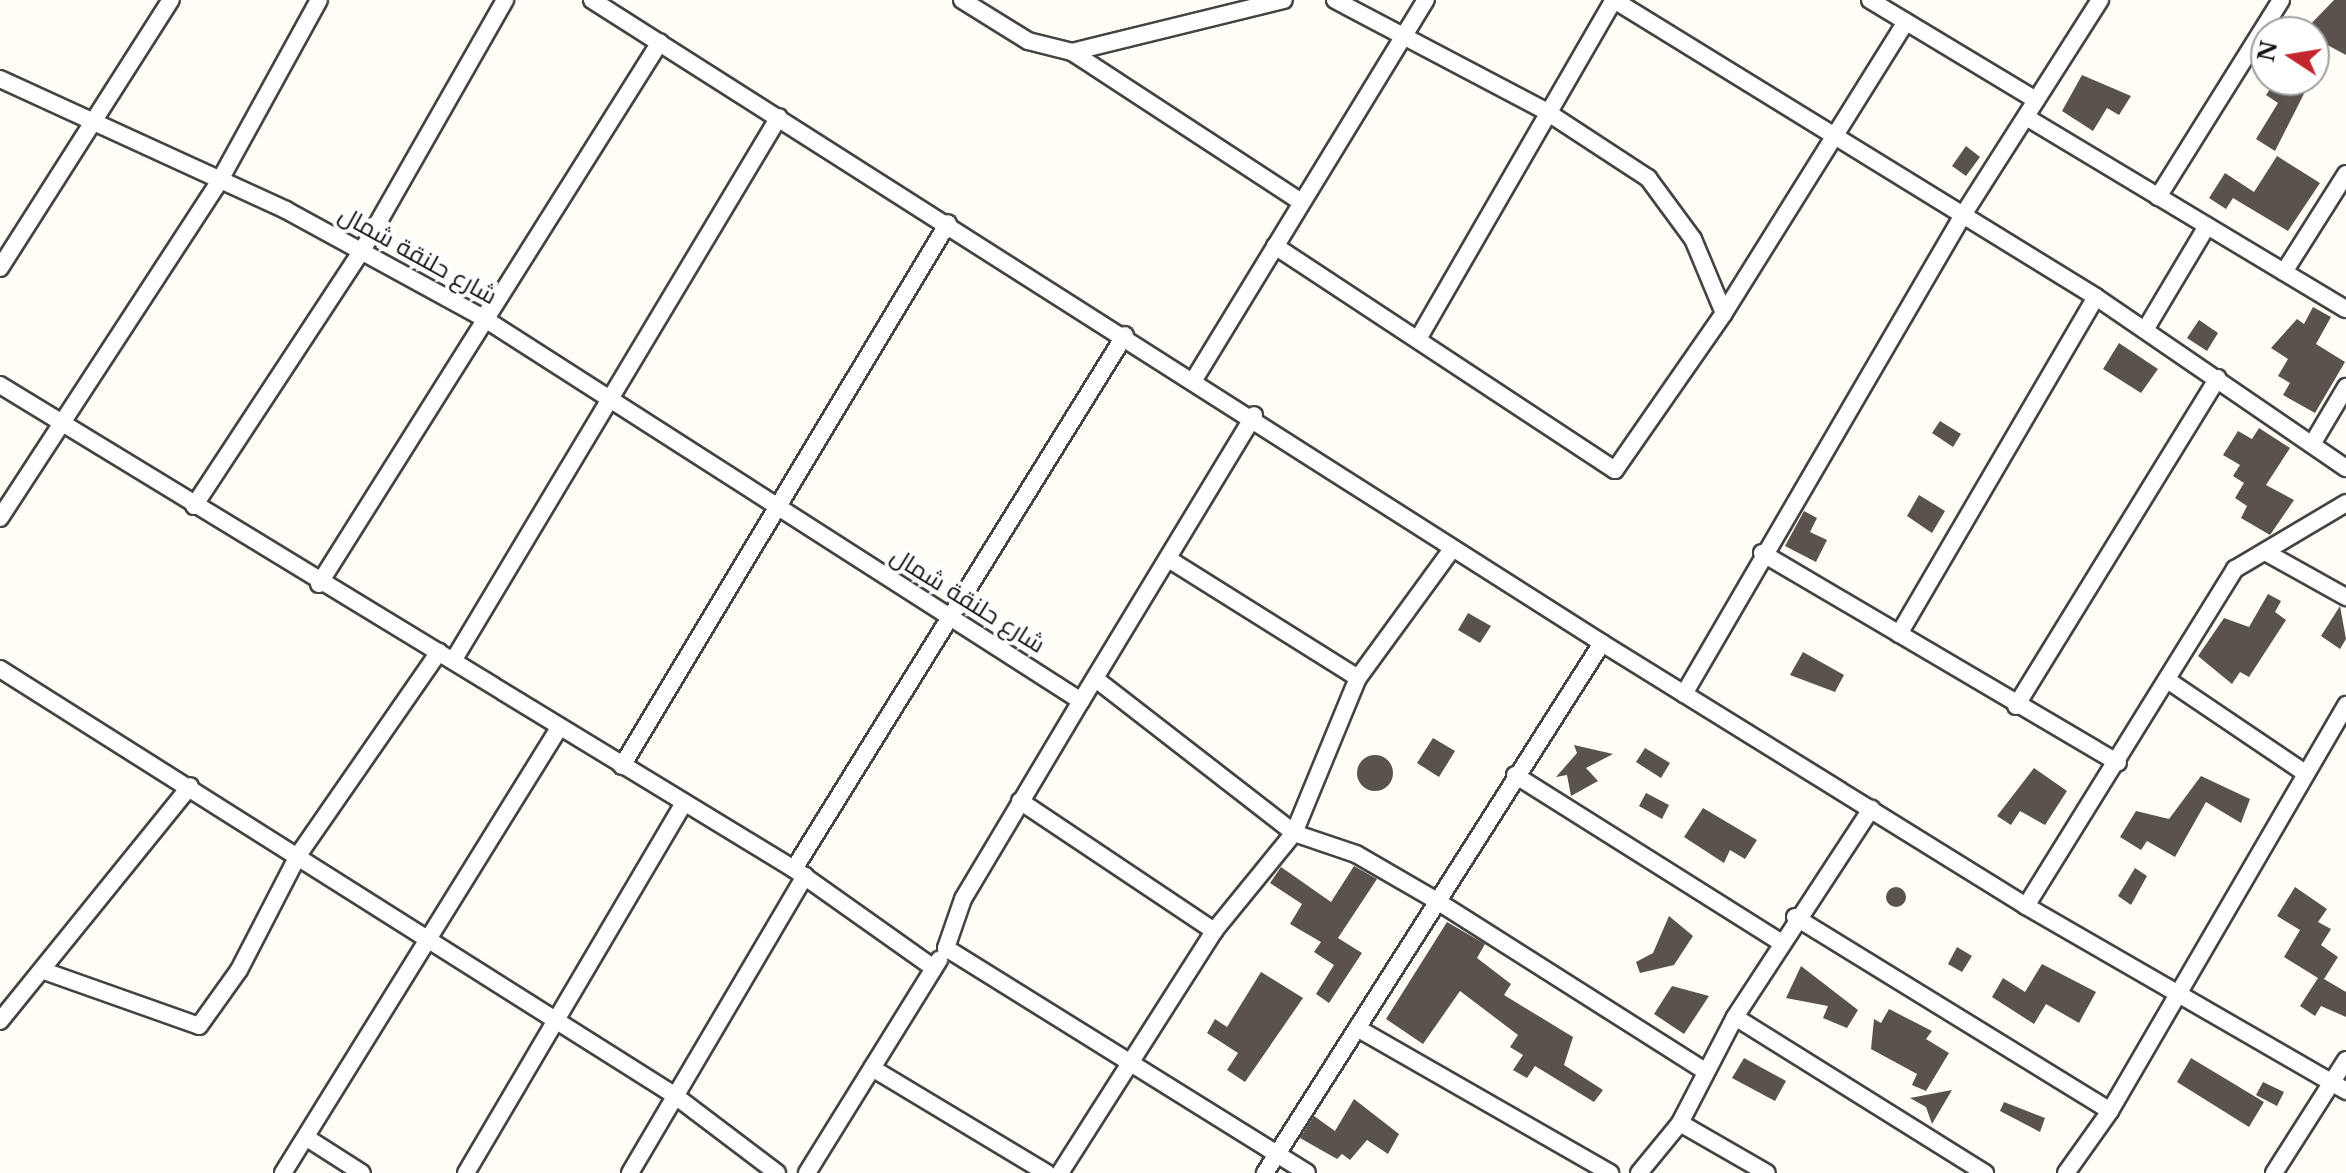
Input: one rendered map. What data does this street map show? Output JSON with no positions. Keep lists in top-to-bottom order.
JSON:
{
  "streets": {
    "street": ["شارع حلنقة شمال"]
  },
  "north": "left"
}
